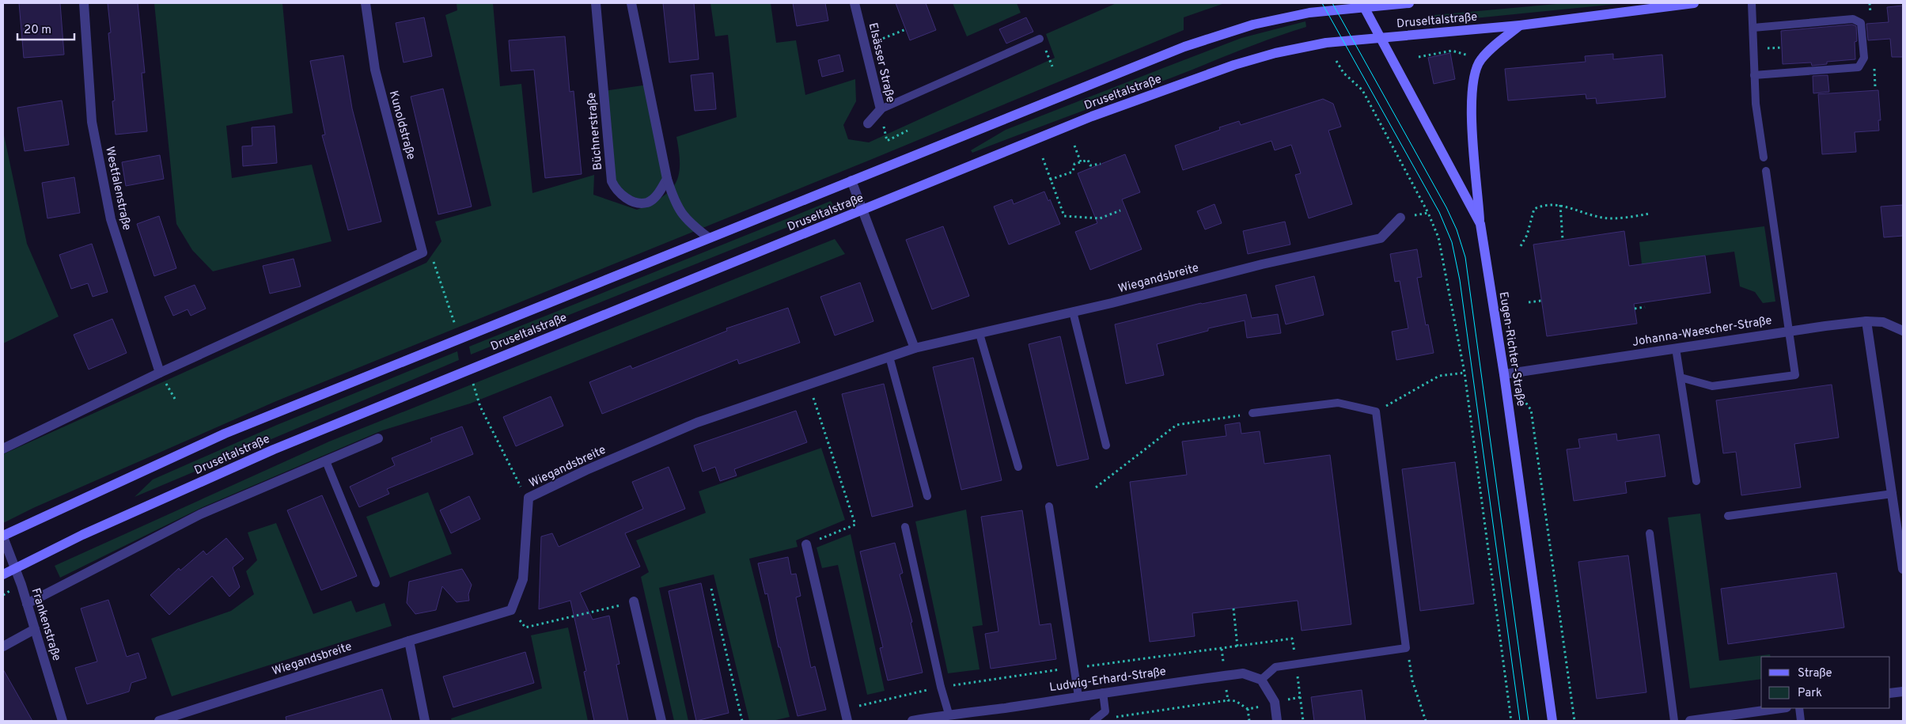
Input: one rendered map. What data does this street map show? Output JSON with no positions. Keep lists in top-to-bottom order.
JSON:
{
  "streets": {
    "main road": ["Druseltalstraße", "Eugen-Richter-Straße"],
    "street": [
      "Elsässer Straße",
      "Kunoldstraße",
      "Büchnerstraße",
      "Westfalenstraße",
      "Wiegandsbreite",
      "Johanna-Waescher-Straße",
      "Frankenstraße",
      "Ludwig-Erhard-Straße"
    ]
  },
  "crossings": [
    ["Druseltalstraße", "Eugen-Richter-Straße"],
    ["Druseltalstraße", "Frankenstraße"],
    ["Johanna-Waescher-Straße", "Eugen-Richter-Straße"]
  ],
  "legend": ["Straße", "Park"],
  "scale_bar": "20 m"
}
